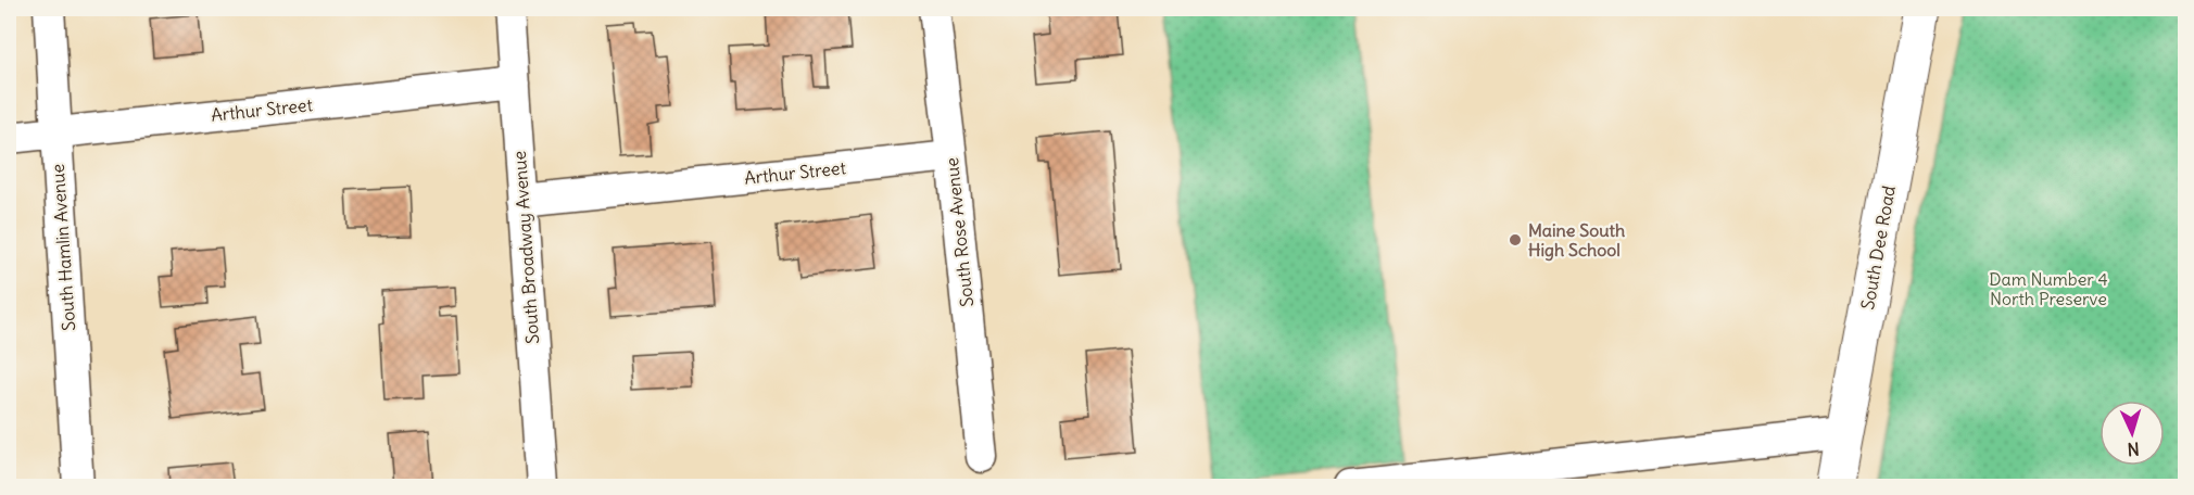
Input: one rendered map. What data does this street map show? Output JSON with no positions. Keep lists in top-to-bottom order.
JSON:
{
  "streets": {
    "main road": ["South Dee Road"],
    "street": [
      "Arthur Street",
      "South Rose Avenue",
      "South Hamlin Avenue",
      "South Broadway Avenue"
    ]
  },
  "crossings": [
    ["Arthur Street", "South Rose Avenue"],
    ["Arthur Street", "South Hamlin Avenue"],
    ["Arthur Street", "South Broadway Avenue"]
  ],
  "parks": ["Dam Number 4 North Preserve"],
  "places": ["Maine South High School"],
  "north": "bottom"
}
